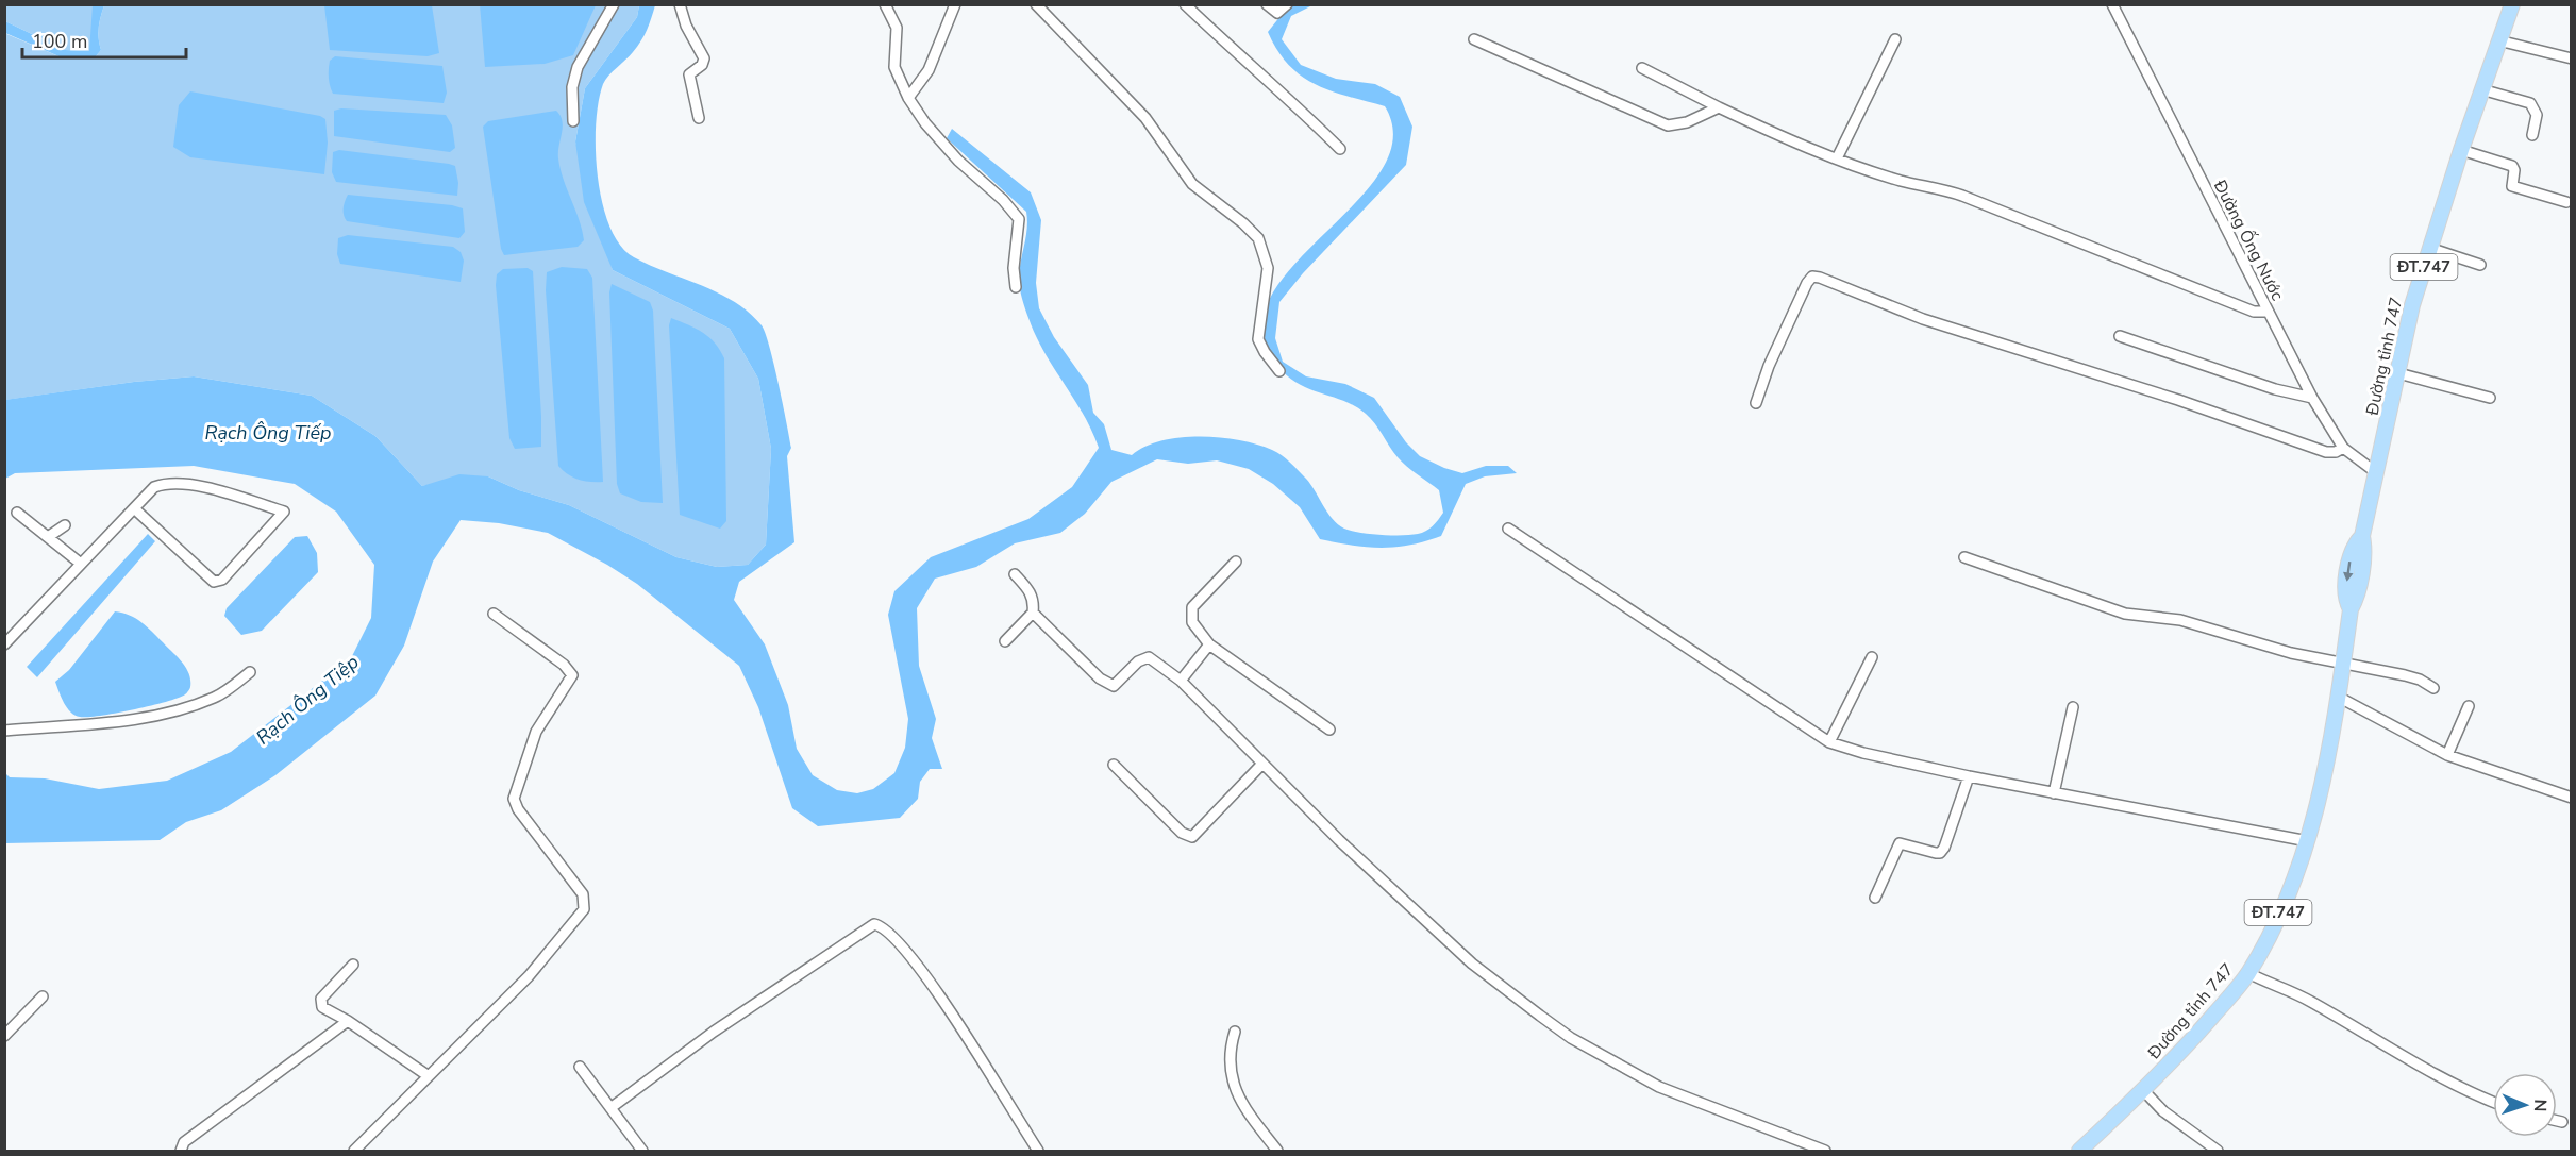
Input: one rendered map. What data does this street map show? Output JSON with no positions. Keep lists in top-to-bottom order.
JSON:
{
  "streets": {
    "main road": ["ĐT.747", "Đường tỉnh 747"],
    "street": ["Đường Ống Nước"]
  },
  "crossings": [
    ["Đường Ống Nước", "Đường tỉnh 747"]
  ],
  "water": ["Rạch Ông Tiếp", "Rạch Ông Tiệp"],
  "scale_bar": "100 m",
  "north": "right"
}
